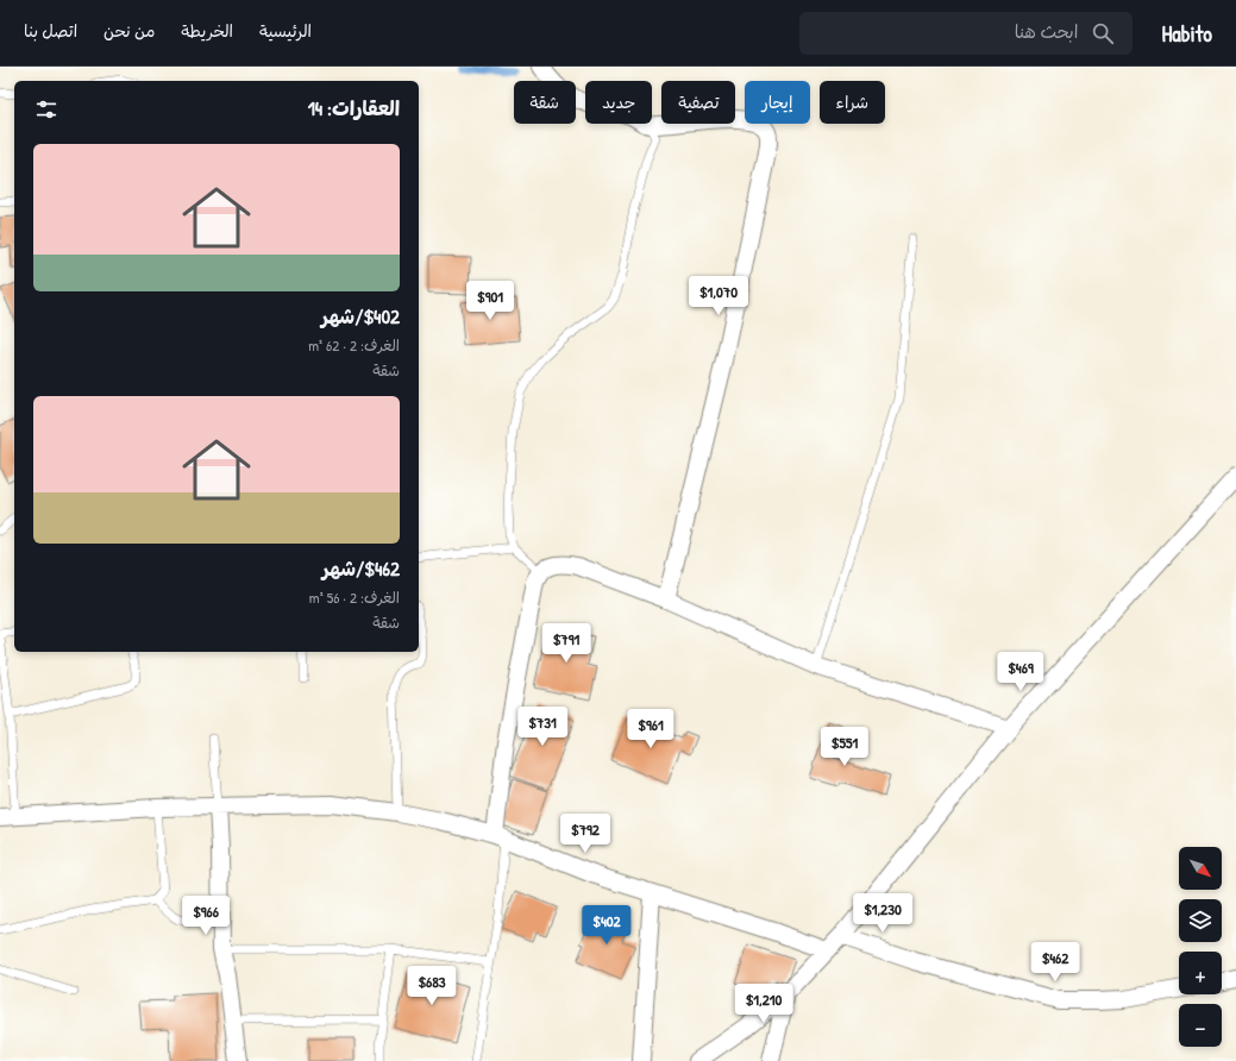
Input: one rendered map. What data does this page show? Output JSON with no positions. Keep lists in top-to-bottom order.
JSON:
{
  "north": "bottom right",
  "page": {
    "header": "Habito",
    "search": "ابحث هنا",
    "nav": [
      "الرئيسية",
      "الخريطة",
      "من نحن",
      "اتصل بنا"
    ],
    "chip": [
      "شراء",
      "إيجار",
      "تصفية",
      "جديد",
      "شقة"
    ],
    "heading": "العقارات: 14",
    "list": [
      {
        "name": "$402/شهر",
        "note": "الغرف: 2 · 62 m² · شقة"
      },
      {
        "name": "$462/شهر",
        "note": "الغرف: 2 · 56 m² · شقة"
      }
    ],
    "price": [
      "$1,070",
      "$901",
      "$791",
      "$469",
      "$731",
      "$961",
      "$551",
      "$792",
      "$1,230",
      "$966",
      "$402",
      "$462",
      "$683",
      "$1,210"
    ],
    "map_buttons": ["+", "−"]
  }
}
